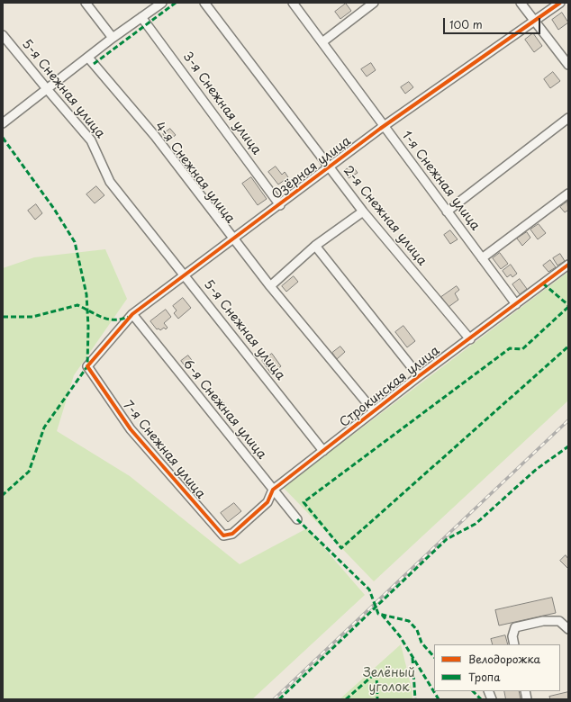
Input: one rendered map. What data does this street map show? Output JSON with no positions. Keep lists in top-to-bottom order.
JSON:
{
  "streets": {
    "street": [
      "5-я Снежная улица",
      "3-я Снежная улица",
      "Озёрная улица",
      "4-я Снежная улица",
      "1-я Снежная улица",
      "2-я Снежная улица",
      "Строкинская улица",
      "6-я Снежная улица",
      "7-я Снежная улица"
    ]
  },
  "crossings": [
    ["5-я Снежная улица", "Озёрная улица"],
    ["5-я Снежная улица", "Строкинская улица"],
    ["3-я Снежная улица", "Озёрная улица"],
    ["Озёрная улица", "4-я Снежная улица"],
    ["Озёрная улица", "1-я Снежная улица"],
    ["Озёрная улица", "2-я Снежная улица"],
    ["Озёрная улица", "6-я Снежная улица"],
    ["Озёрная улица", "7-я Снежная улица"],
    ["4-я Снежная улица", "Строкинская улица"],
    ["1-я Снежная улица", "Строкинская улица"],
    ["2-я Снежная улица", "Строкинская улица"],
    ["Строкинская улица", "6-я Снежная улица"],
    ["Строкинская улица", "7-я Снежная улица"]
  ],
  "parks": ["Зелёный уголок"],
  "legend": ["Велодорожка", "Тропа"],
  "scale_bar": "100 m"
}
